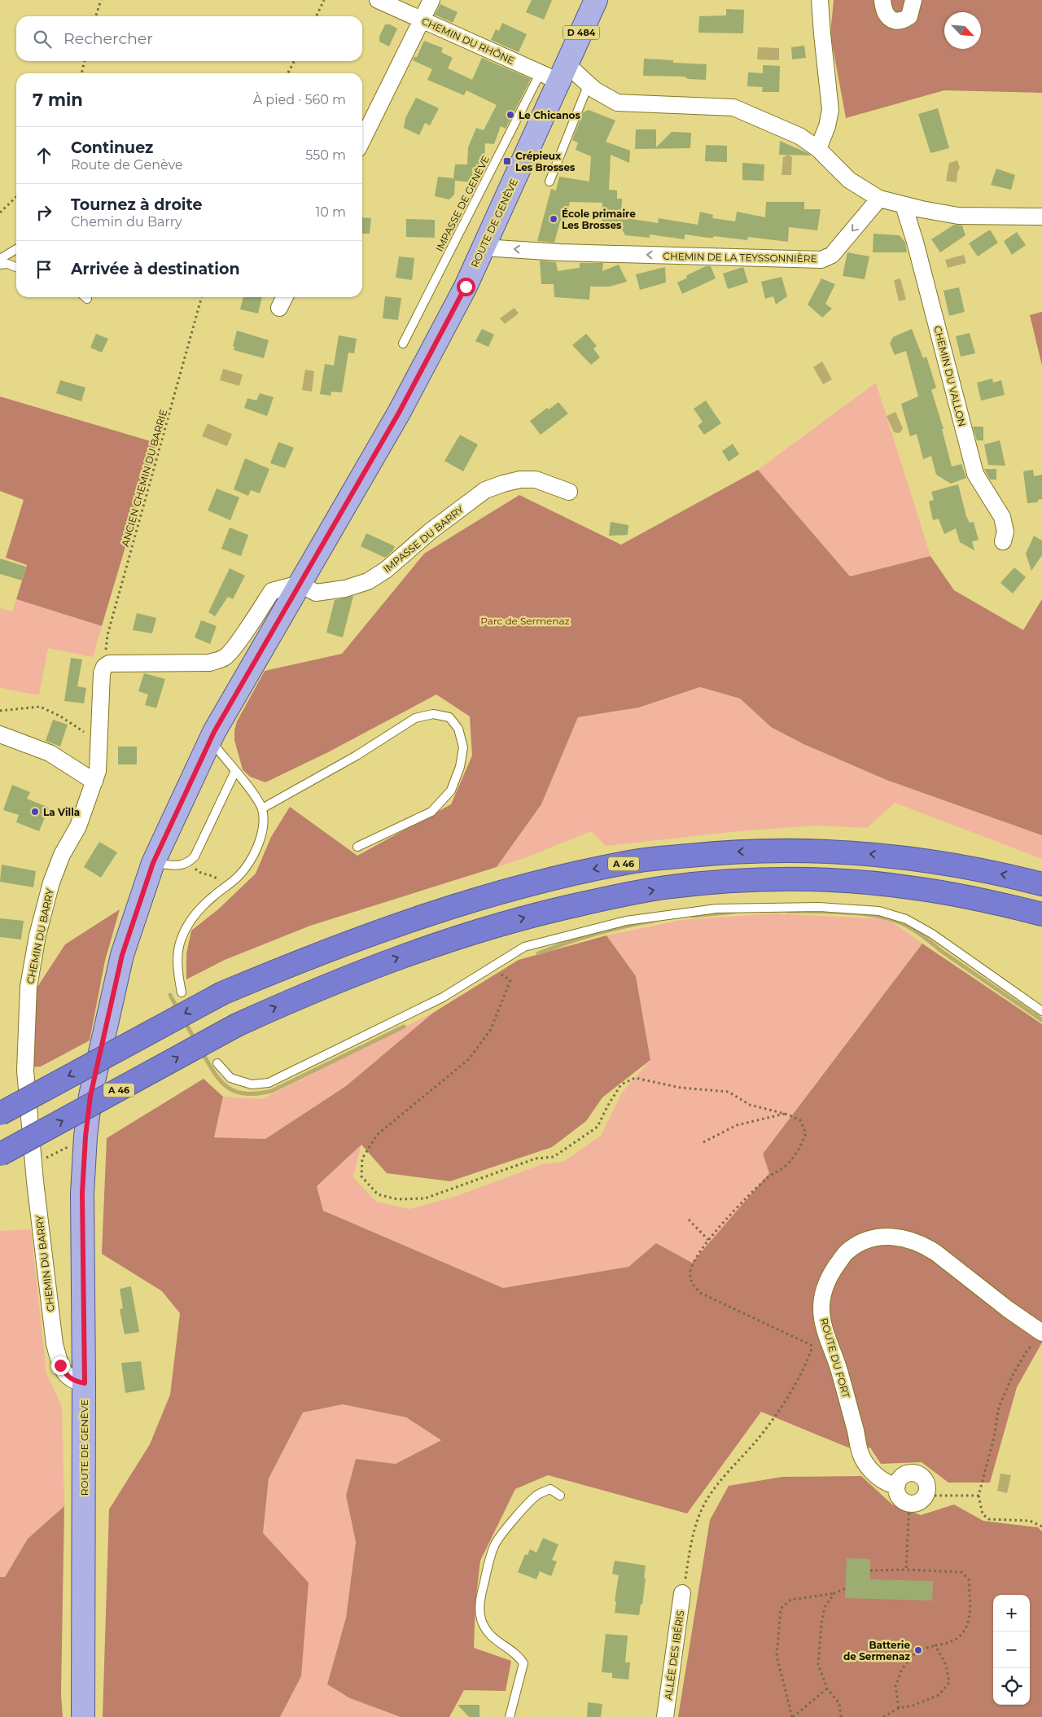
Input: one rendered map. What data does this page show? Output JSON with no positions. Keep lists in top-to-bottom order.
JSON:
{
  "streets": {
    "highway": ["A 46"],
    "main road": ["D 484", "ROUTE DE GENÈVE"],
    "street": [
      "CHEMIN DU RHÔNE",
      "CHEMIN DE LA TEYSSONNIÈRE",
      "CHEMIN DU VALLON",
      "IMPASSE DU BARRY",
      "CHEMIN DU BARRY",
      "ROUTE DU FORT",
      "ALLÉE DES IBÉRIS"
    ],
    "lane": ["IMPASSE DE GENÈVE"],
    "path": ["ANCIEN CHEMIN DU BARRIE"]
  },
  "crossings": [
    ["CHEMIN DU RHÔNE", "IMPASSE DE GENÈVE"],
    ["CHEMIN DU RHÔNE", "ROUTE DE GENÈVE"],
    ["CHEMIN DU RHÔNE", "CHEMIN DE LA TEYSSONNIÈRE"],
    ["IMPASSE DE GENÈVE", "ROUTE DE GENÈVE"],
    ["ROUTE DE GENÈVE", "CHEMIN DE LA TEYSSONNIÈRE"],
    ["ROUTE DE GENÈVE", "IMPASSE DU BARRY"],
    ["ROUTE DE GENÈVE", "CHEMIN DU BARRY"],
    ["ANCIEN CHEMIN DU BARRIE", "CHEMIN DU BARRY"]
  ],
  "one_way": ["CHEMIN DE LA TEYSSONNIÈRE"],
  "parks": ["Parc de Sermenaz"],
  "places": {
    "other": [
      "Le Chicanos",
      "École primaire Les Brosses",
      "La Villa",
      "Batterie de Sermenaz"
    ],
    "transit": ["Crépieux Les Brosses"]
  },
  "north": "bottom right",
  "page": {
    "search": "Rechercher",
    "heading": ["7 min", "À pied · 560 m"],
    "list": [
      ["Continuez", "Route de Genève", "550 m"],
      ["Tournez à droite", "Chemin du Barry", "10 m"],
      "Arrivée à destination"
    ],
    "map_buttons": ["+", "−"]
  }
}
